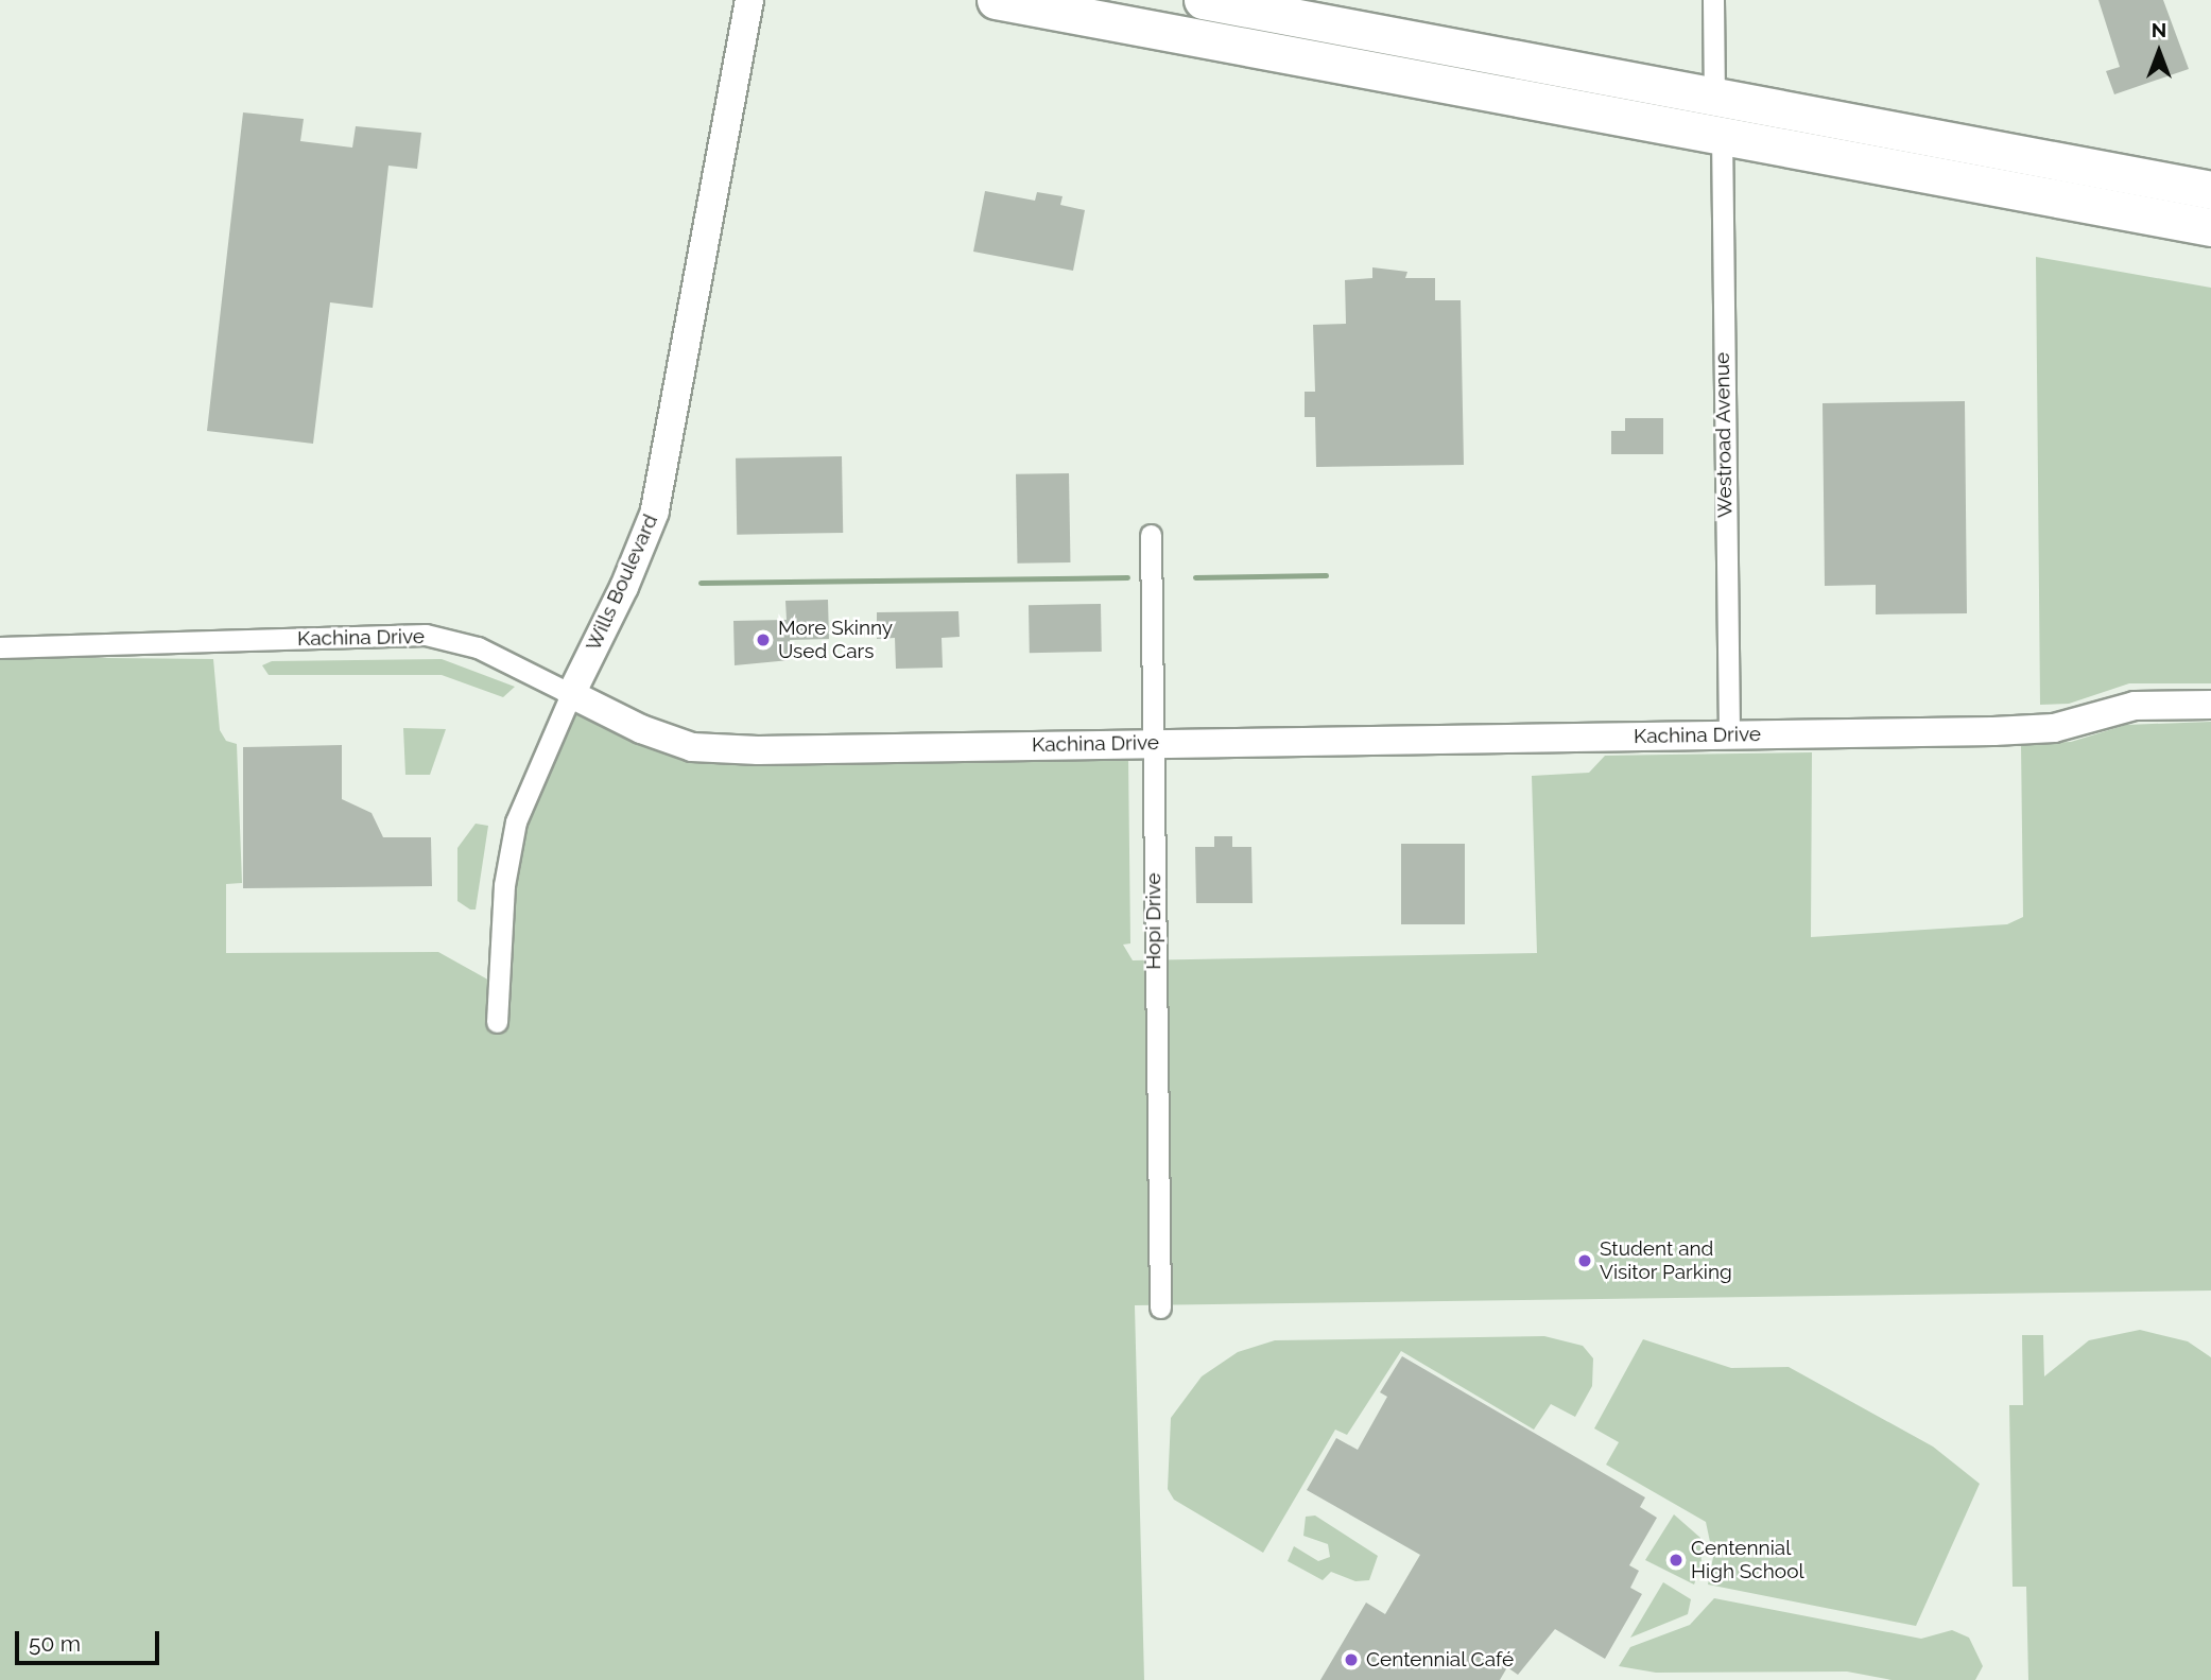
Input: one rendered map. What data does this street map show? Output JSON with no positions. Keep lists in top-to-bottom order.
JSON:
{
  "streets": {
    "street": [
      "Westroad Avenue",
      "Wills Boulevard",
      "Kachina Drive",
      "Hopi Drive"
    ]
  },
  "crossings": [
    ["Westroad Avenue", "Kachina Drive"],
    ["Wills Boulevard", "Kachina Drive"],
    ["Kachina Drive", "Hopi Drive"]
  ],
  "places": [
    "More Skinny Used Cars",
    "Student and Visitor Parking",
    "Centennial High School",
    "Centennial Café"
  ],
  "scale_bar": "50 m",
  "north": "top"
}
